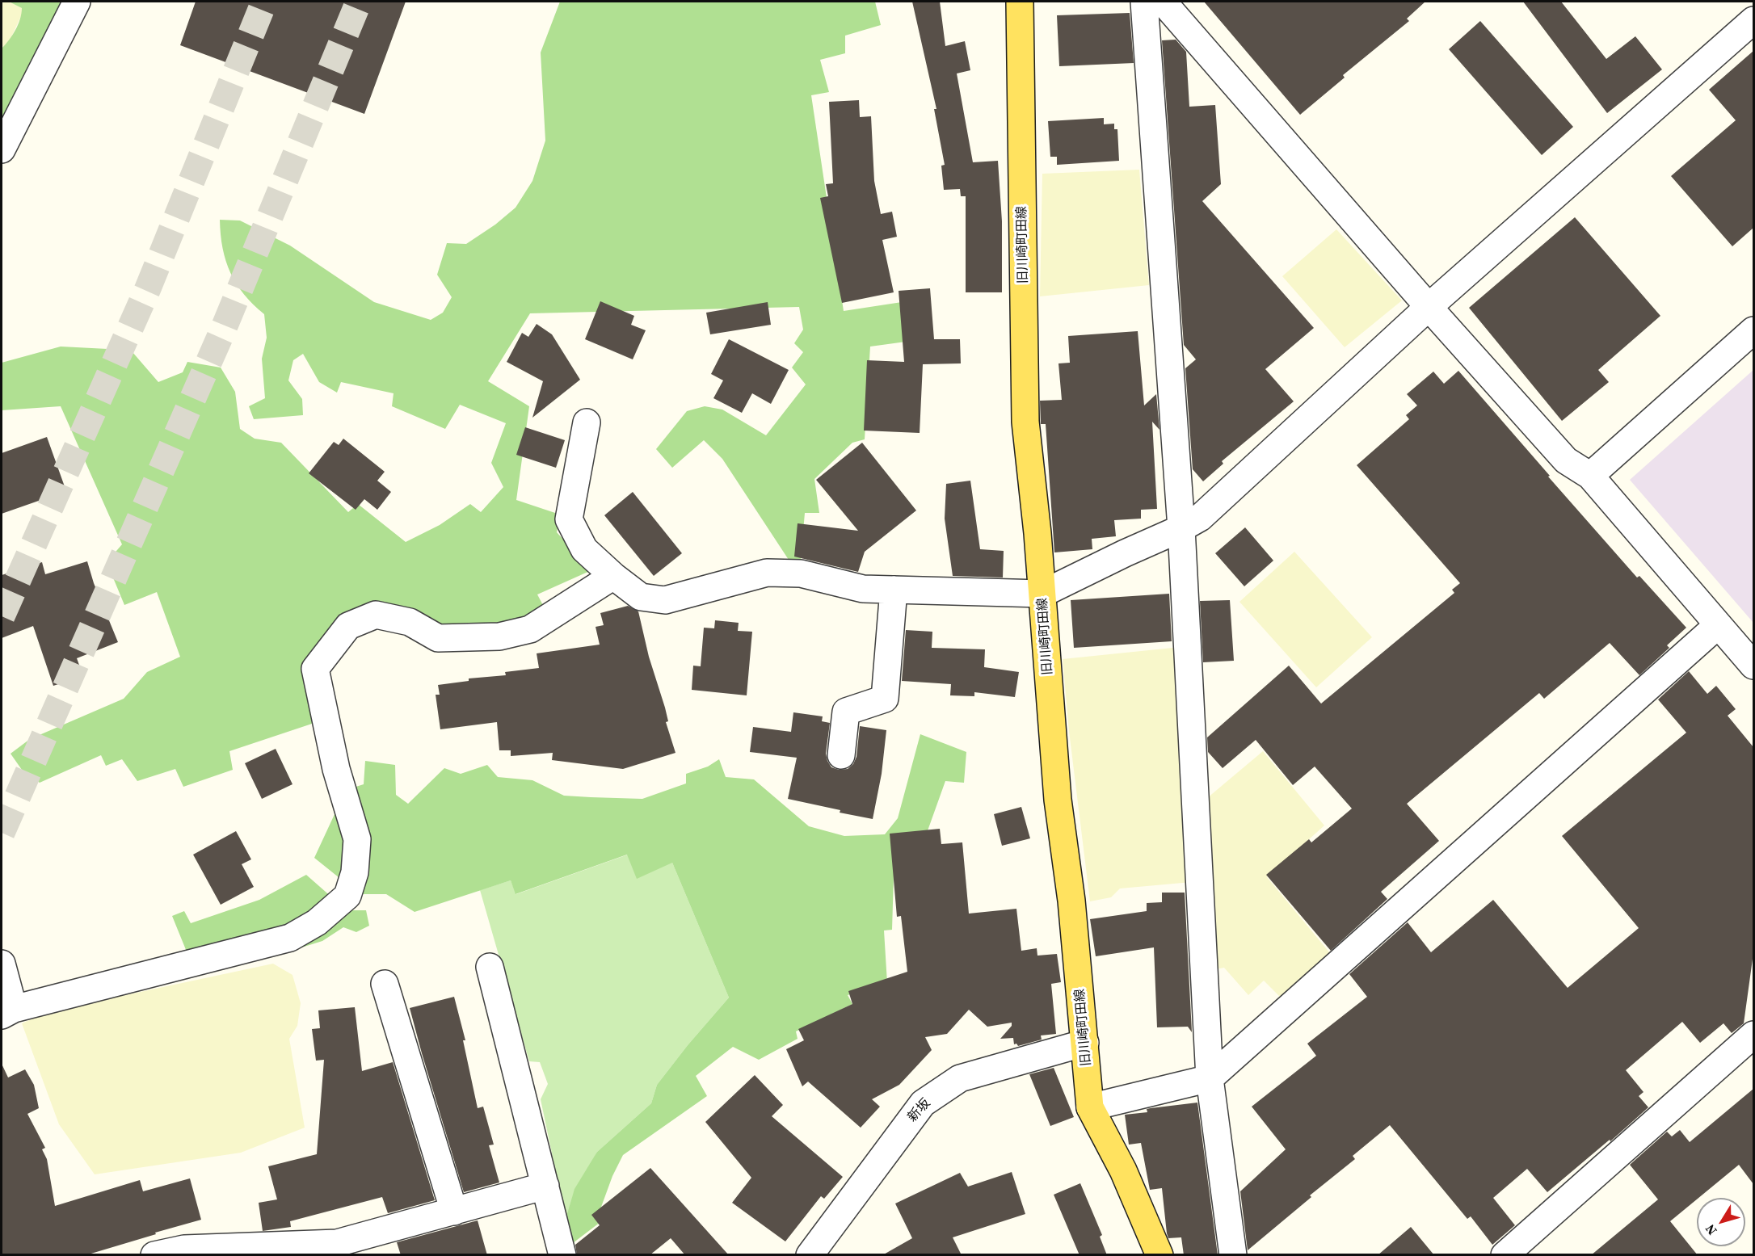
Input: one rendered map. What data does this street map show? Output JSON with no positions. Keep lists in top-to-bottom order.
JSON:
{
  "streets": {
    "main road": ["旧川崎町田線"],
    "street": ["新坂"]
  },
  "crossings": [
    ["旧川崎町田線", "新坂"]
  ],
  "north": "bottom left"
}
